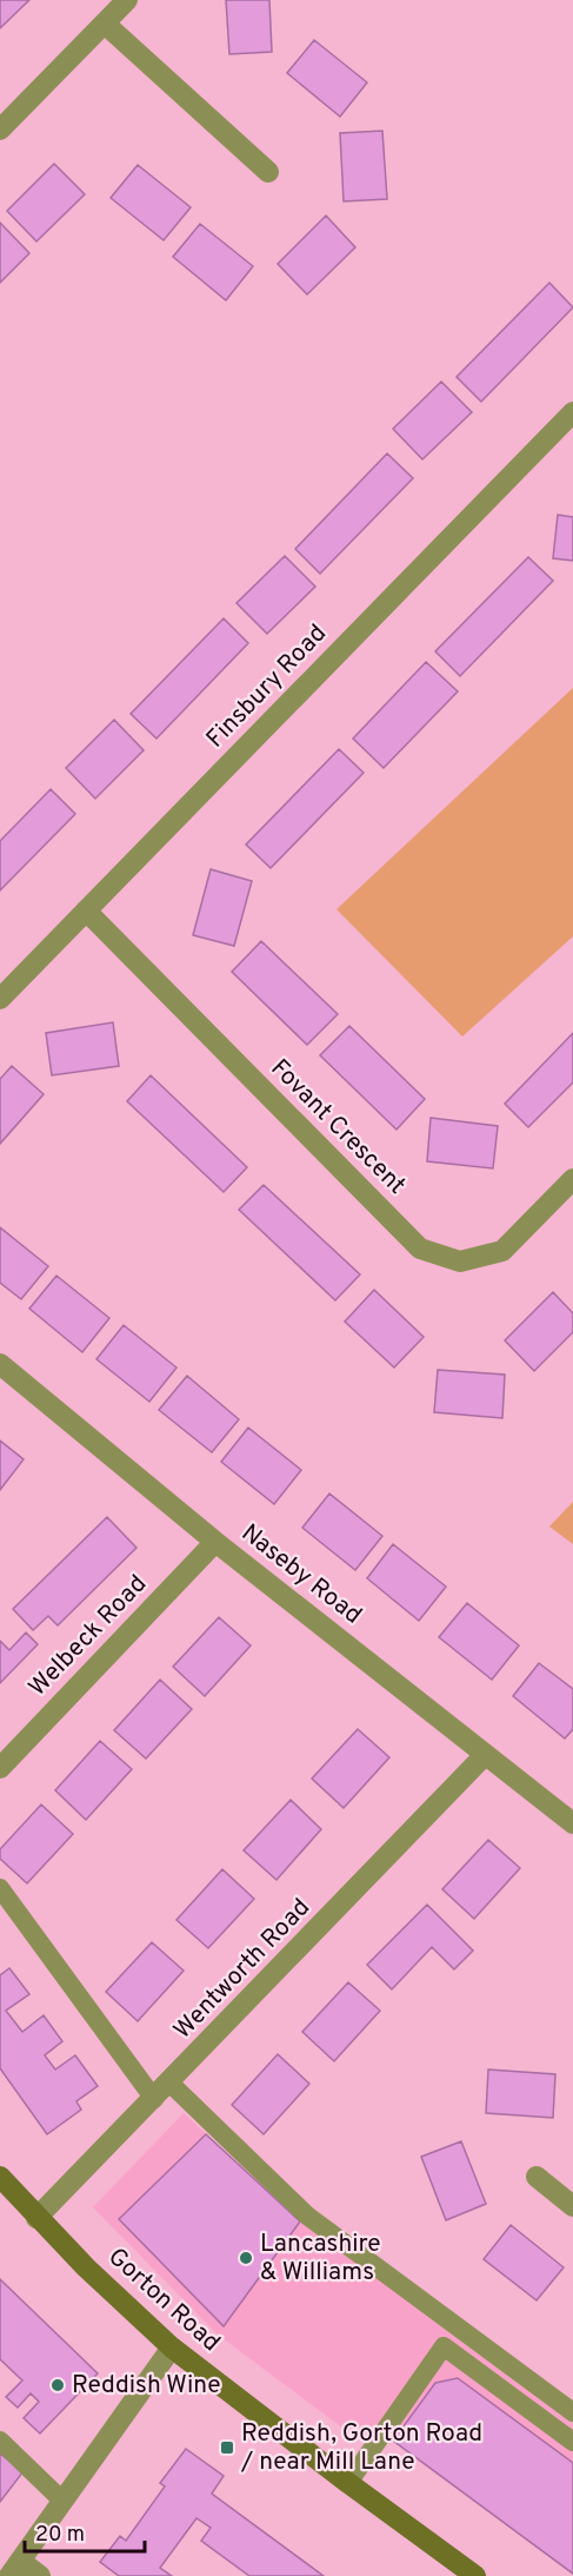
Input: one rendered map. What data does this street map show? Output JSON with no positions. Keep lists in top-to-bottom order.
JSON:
{
  "streets": {
    "main road": ["Gorton Road"],
    "street": [
      "Finsbury Road",
      "Fovant Crescent",
      "Naseby Road",
      "Welbeck Road",
      "Wentworth Road"
    ]
  },
  "crossings": [
    ["Finsbury Road", "Fovant Crescent"],
    ["Naseby Road", "Welbeck Road"],
    ["Naseby Road", "Wentworth Road"],
    ["Wentworth Road", "Gorton Road"]
  ],
  "places": {
    "other": ["Lancashire & Williams", "Reddish Wine"],
    "transit": ["Reddish, Gorton Road / near Mill Lane"]
  },
  "scale_bar": "20 m"
}
